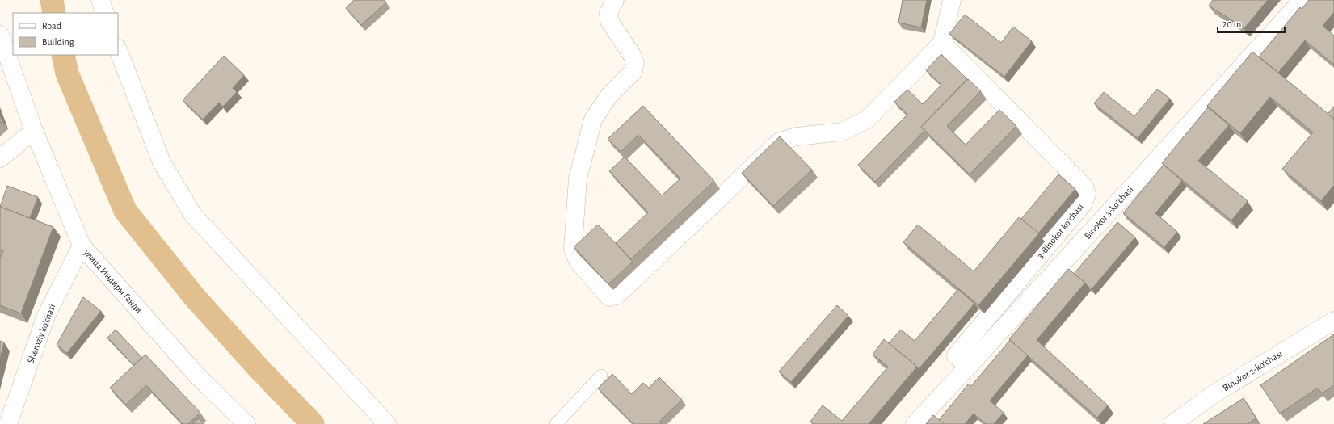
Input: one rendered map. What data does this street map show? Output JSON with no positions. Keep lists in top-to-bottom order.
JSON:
{
  "streets": {
    "street": [
      "Binokor 3-koʻchasi",
      "3-Binokor koʻchasi",
      "улица Индиры Ганди",
      "Sheroziy ko'chasi",
      "Binokor 2-koʻchasi"
    ]
  },
  "crossings": [
    ["Binokor 3-koʻchasi", "3-Binokor koʻchasi"],
    ["улица Индиры Ганди", "Sheroziy ko'chasi"]
  ],
  "legend": ["Road", "Building"],
  "scale_bar": "20 m"
}
